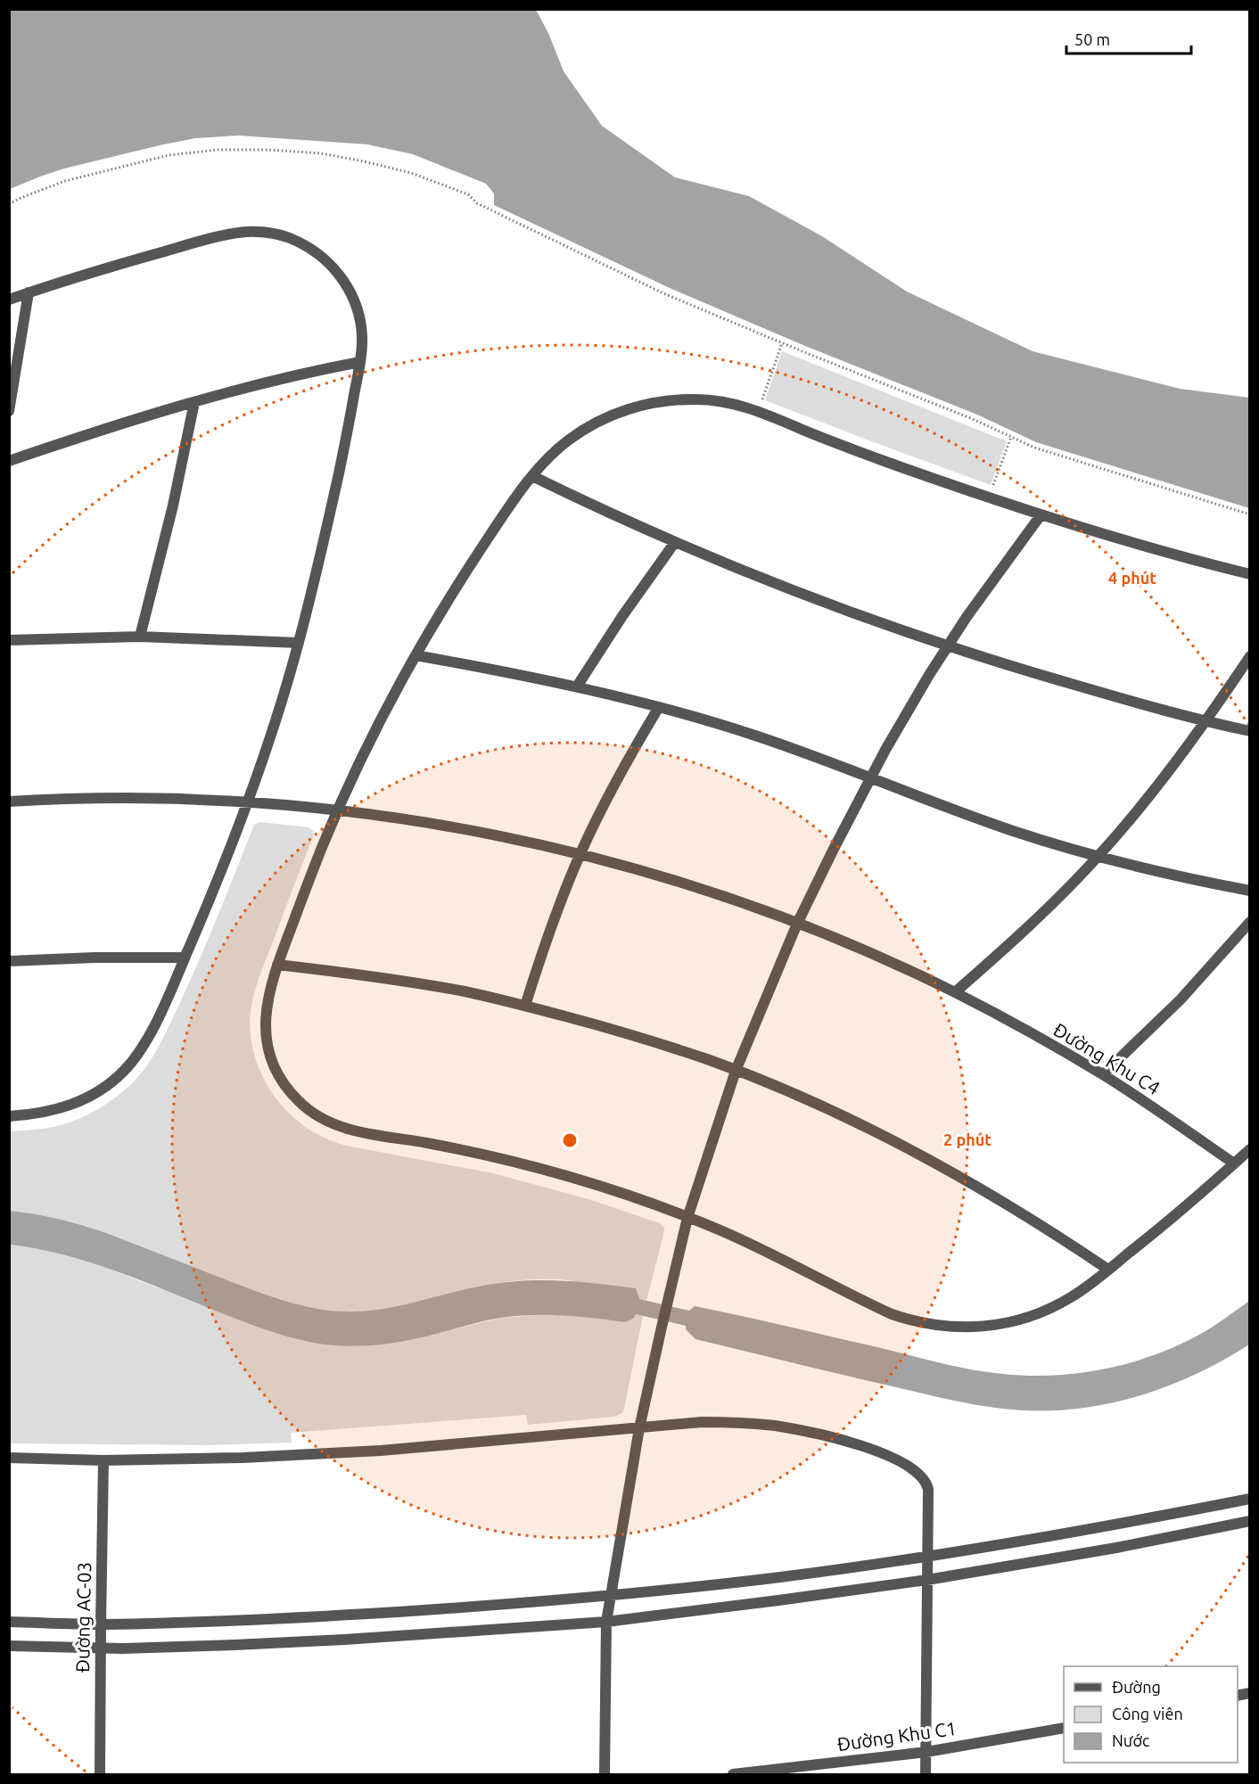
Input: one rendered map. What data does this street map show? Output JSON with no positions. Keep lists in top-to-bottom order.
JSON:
{
  "streets": {
    "street": ["Đường Khu C4", "Đường AC-03", "Đường Khu C1"]
  },
  "legend": ["Đường", "Công viên", "Nước"],
  "scale_bar": "50 m",
  "rings": ["4 phút", "2 phút"]
}
